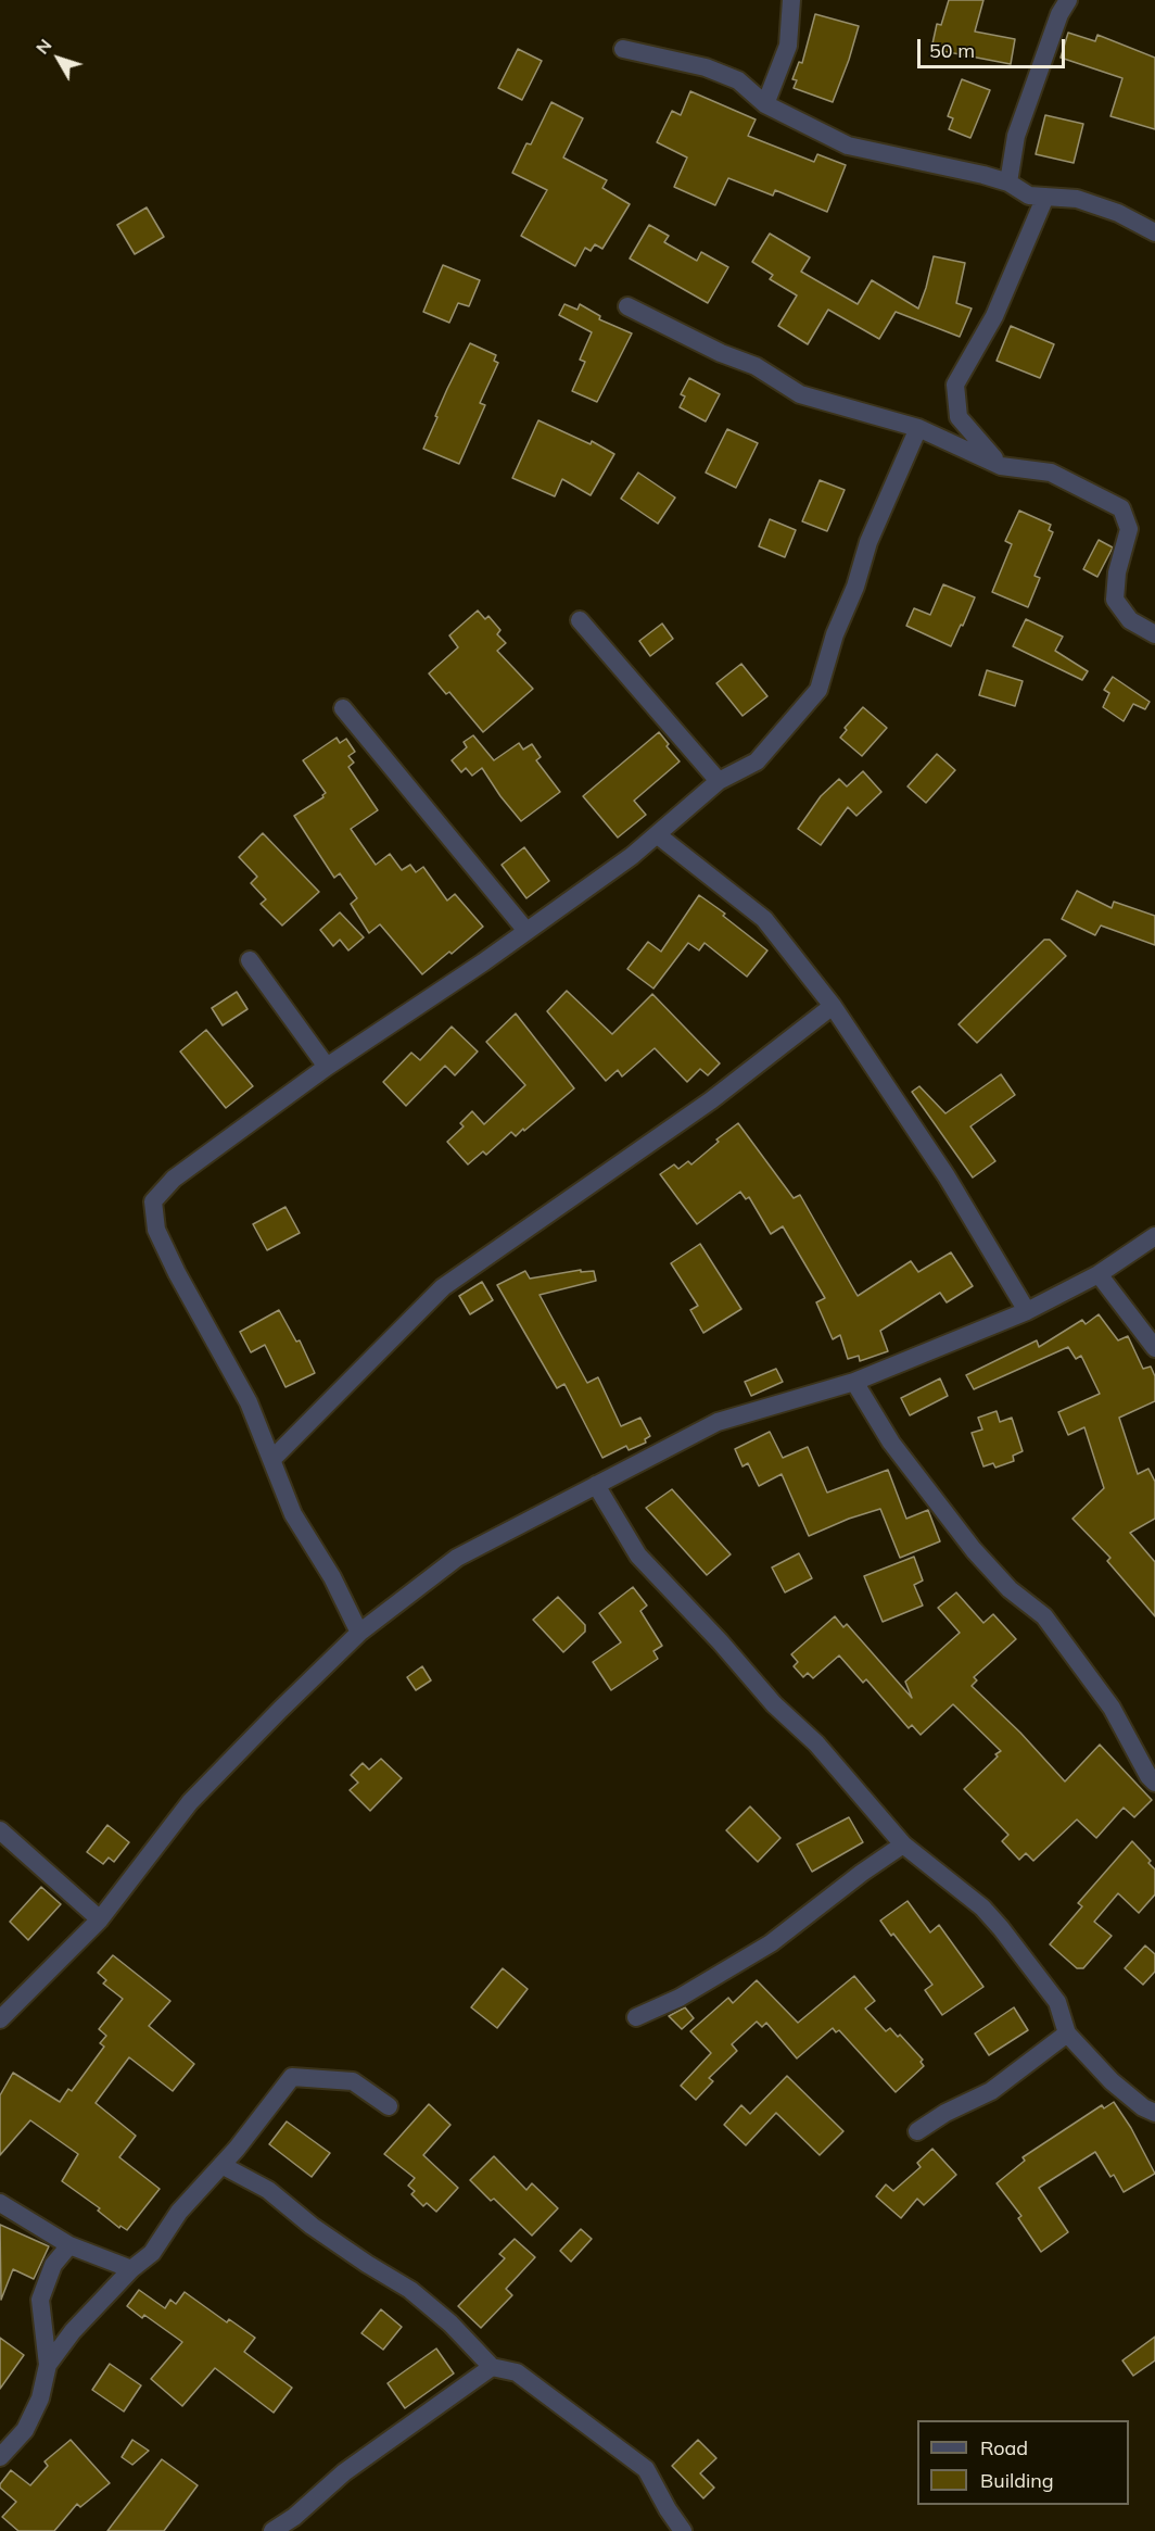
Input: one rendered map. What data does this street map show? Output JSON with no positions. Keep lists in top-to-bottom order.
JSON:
{
  "legend": ["Road", "Building"],
  "scale_bar": "50 m",
  "north": "top left"
}
